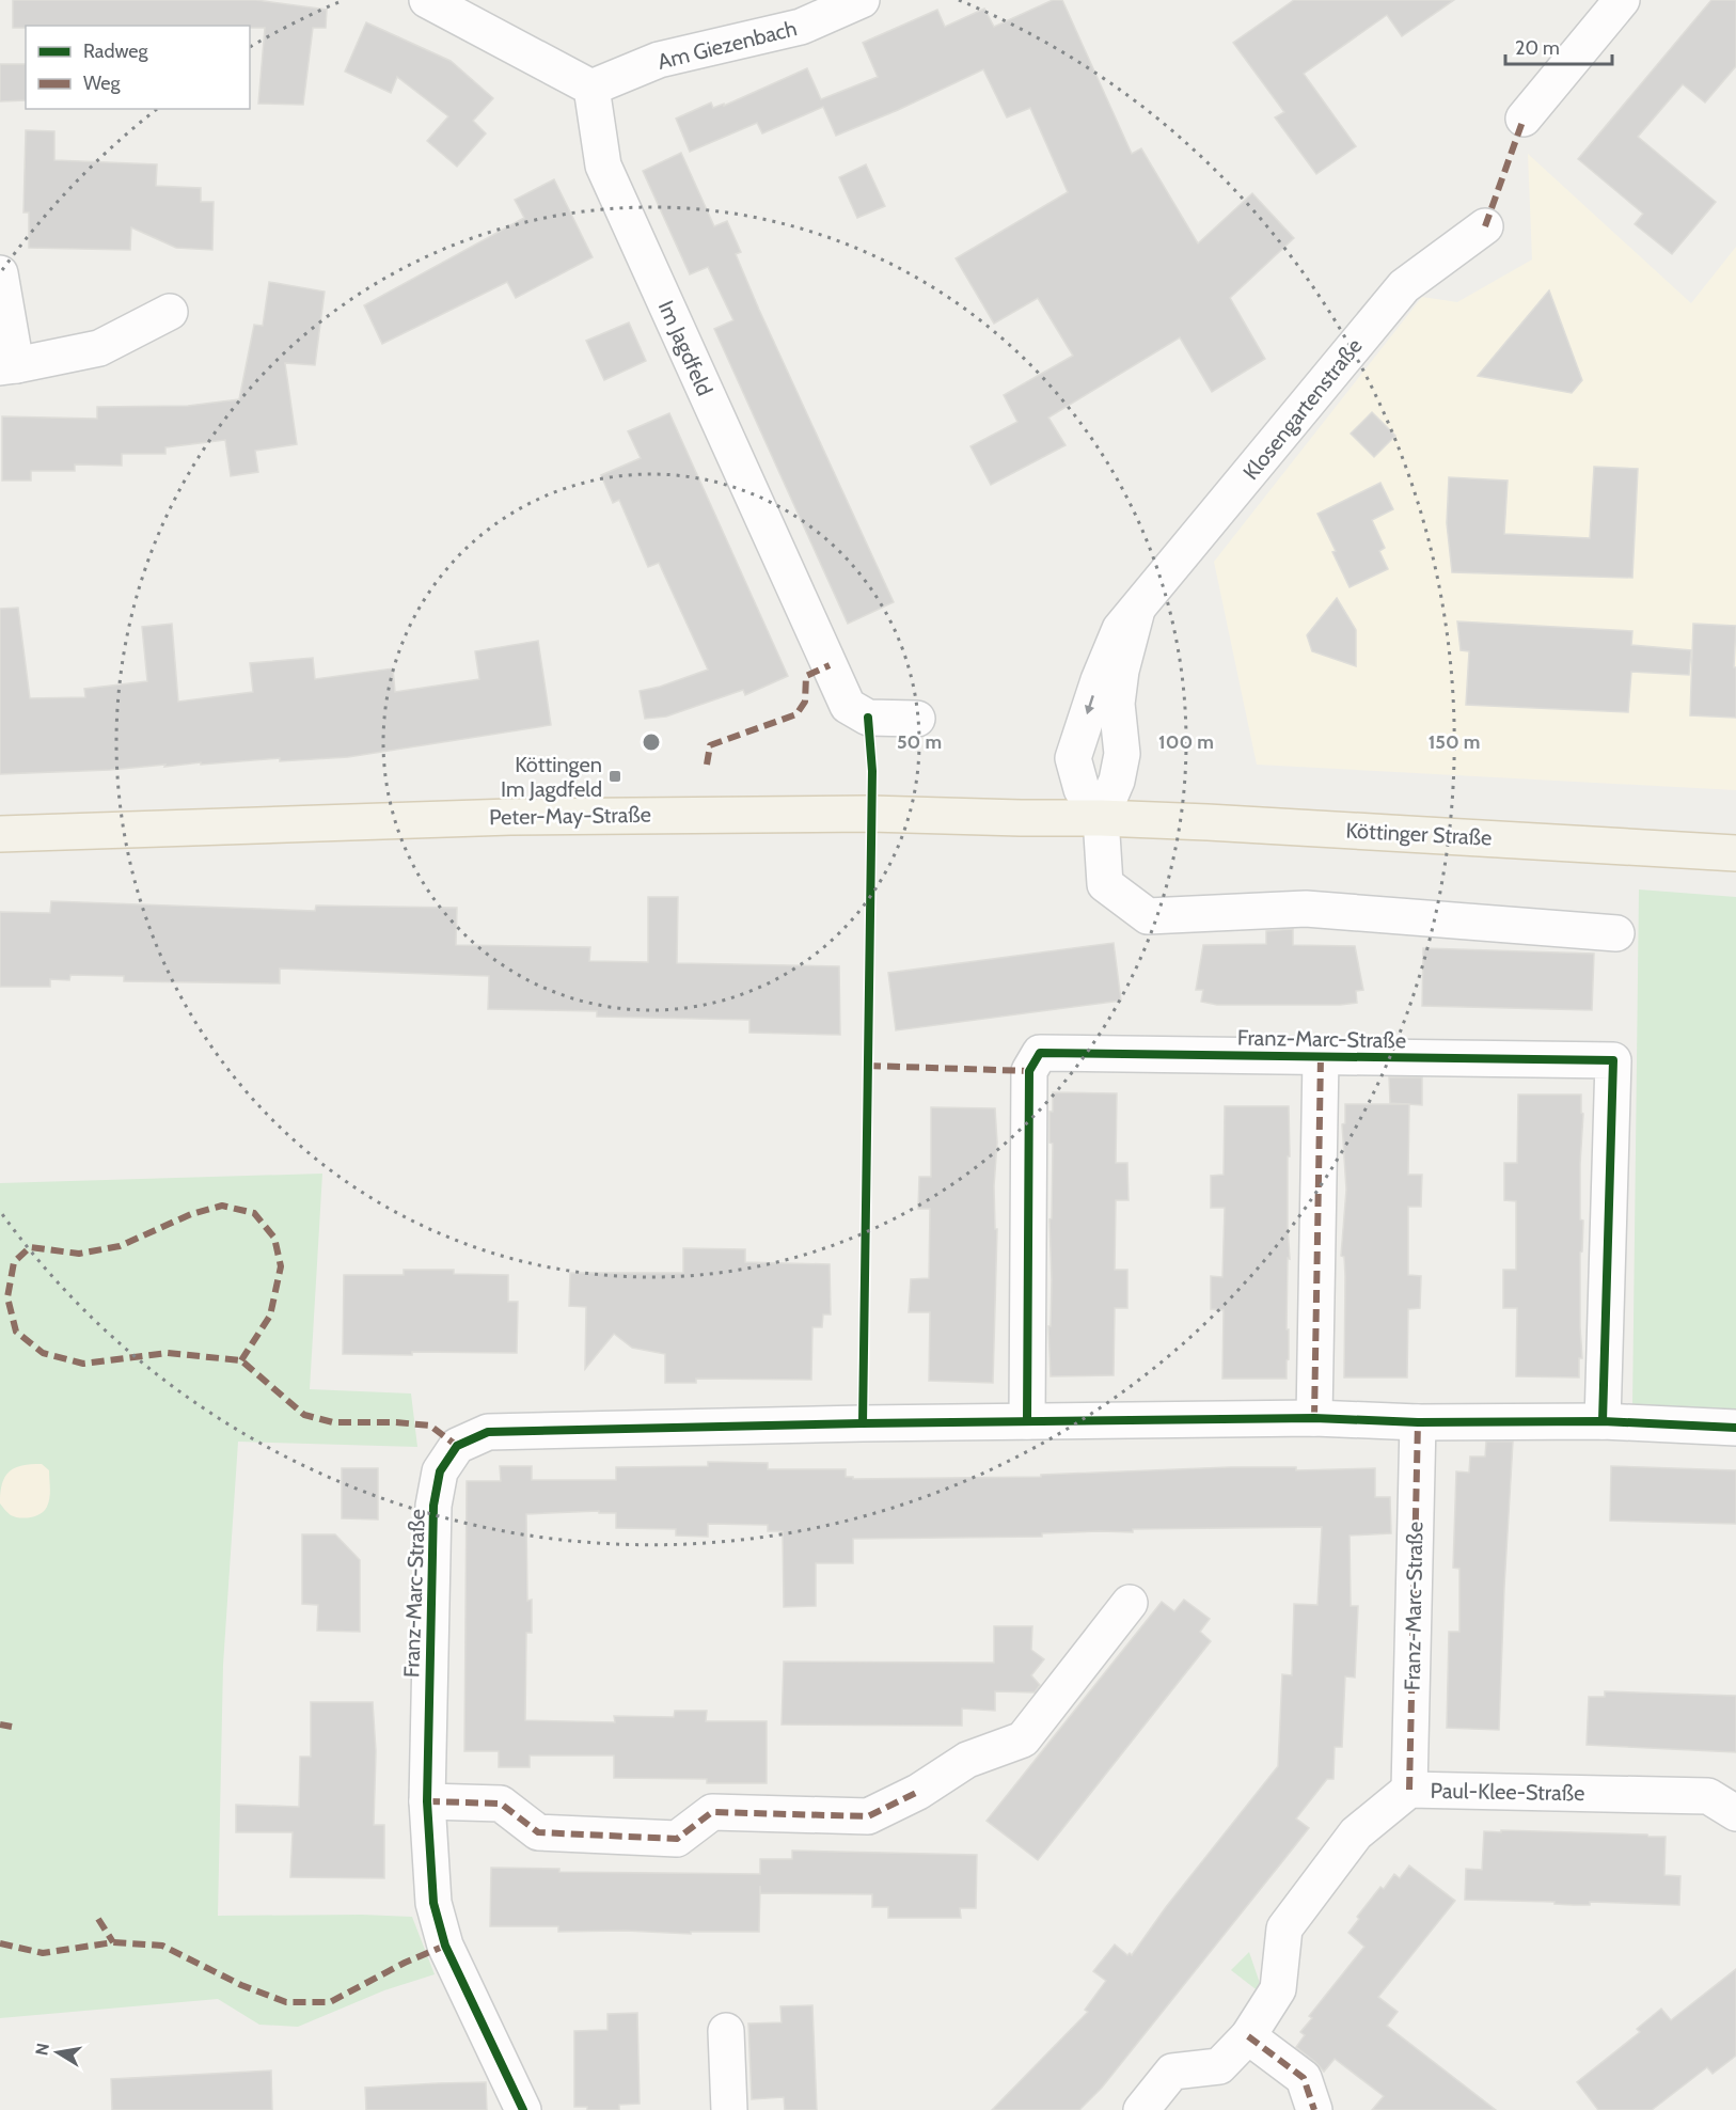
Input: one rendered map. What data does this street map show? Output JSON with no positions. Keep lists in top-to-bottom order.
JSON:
{
  "streets": {
    "main road": ["Peter-May-Straße", "Köttinger Straße"],
    "street": [
      "Am Giezenbach",
      "Im Jagdfeld",
      "Klosengartenstraße",
      "Franz-Marc-Straße",
      "Paul-Klee-Straße"
    ]
  },
  "crossings": [
    ["Am Giezenbach", "Im Jagdfeld"],
    ["Klosengartenstraße", "Peter-May-Straße"],
    ["Klosengartenstraße", "Köttinger Straße"],
    ["Peter-May-Straße", "Köttinger Straße"],
    ["Franz-Marc-Straße", "Paul-Klee-Straße"]
  ],
  "places": {
    "transit": ["Köttingen Im Jagdfeld"]
  },
  "legend": ["Radweg", "Weg"],
  "scale_bar": "20 m",
  "north": "left",
  "rings": ["50 m", "100 m", "150 m"]
}
